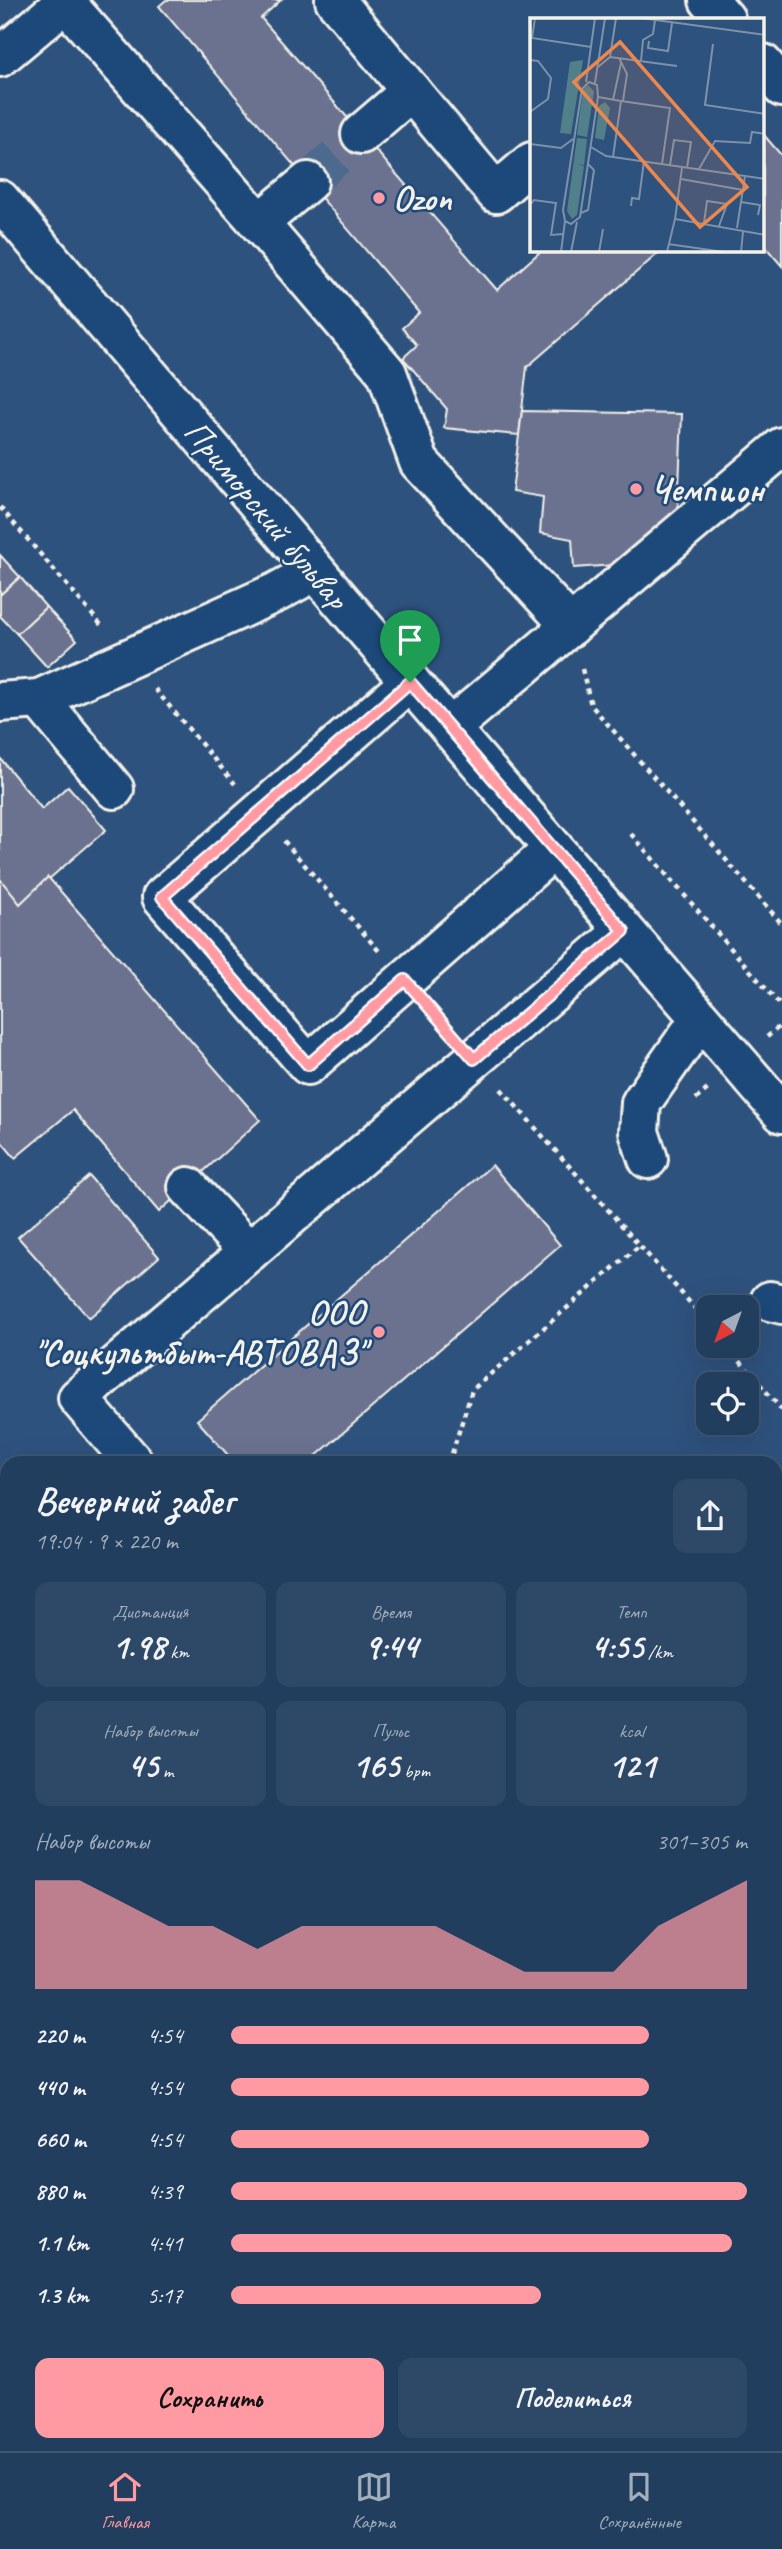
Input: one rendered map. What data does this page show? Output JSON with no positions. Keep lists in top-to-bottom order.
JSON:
{
  "streets": {
    "main road": ["Приморский бульвар"]
  },
  "places": ["Ozon", "Чемпион", "ООО \"Соцкультбыт-АВТОВАЗ\""],
  "north": "bottom left",
  "page": {
    "heading": ["Вечерний забег", "19:04 · 9 × 220 m"],
    "stats": [
      ["Дистанция", "1.98 km"],
      ["Время", "9:44"],
      ["Темп", "4:55 /km"],
      ["Набор высоты", "45 m"],
      ["Пульс", "165 bpm"],
      ["kcal", "121"]
    ],
    "chart": ["Набор высоты", "301–305 m"],
    "list": [
      {
        "name": "220 m",
        "note": "4:54"
      },
      {
        "name": "440 m",
        "note": "4:54"
      },
      {
        "name": "660 m",
        "note": "4:54"
      },
      {
        "name": "880 m",
        "note": "4:39"
      },
      {
        "name": "1.1 km",
        "note": "4:41"
      },
      {
        "name": "1.3 km",
        "note": "5:17"
      }
    ],
    "buttons": ["Сохранить", "Поделиться"],
    "tabs": ["Главная", "Карта", "Сохранённые"]
  }
}
